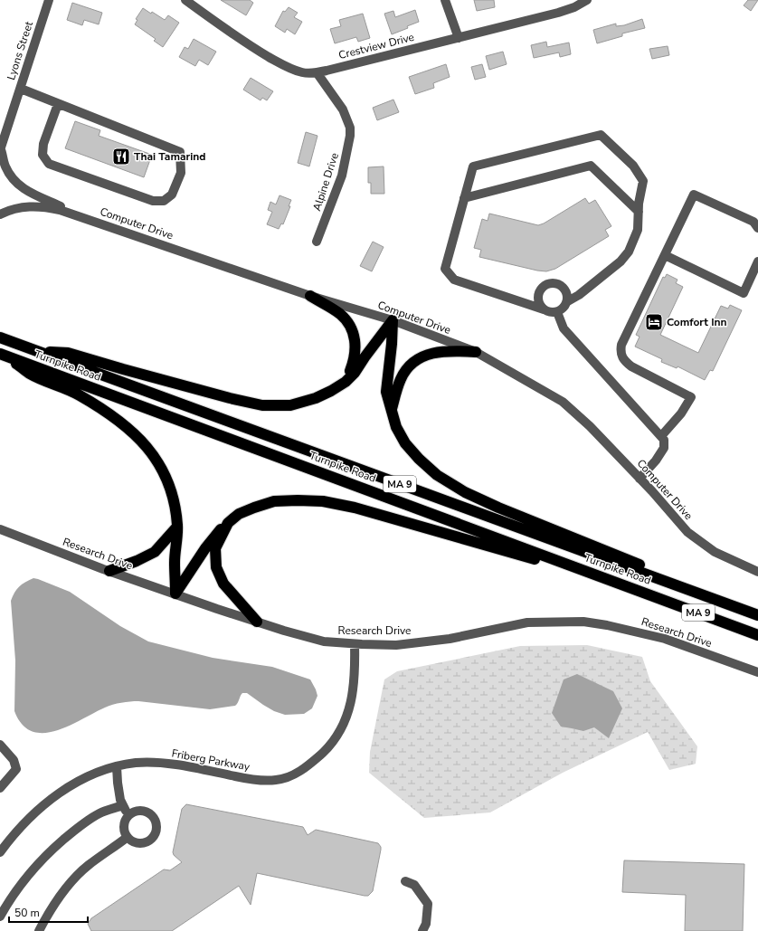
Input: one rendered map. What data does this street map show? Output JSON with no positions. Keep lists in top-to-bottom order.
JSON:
{
  "streets": {
    "highway": ["Turnpike Road", "MA 9"],
    "street": [
      "Crestview Drive",
      "Lyons Street",
      "Alpine Drive",
      "Computer Drive",
      "Research Drive",
      "Friberg Parkway"
    ]
  },
  "crossings": [
    ["Crestview Drive", "Alpine Drive"],
    ["Research Drive", "Friberg Parkway"]
  ],
  "places": {
    "restaurant": ["Thai Tamarind"],
    "hotel": ["Comfort Inn"]
  },
  "scale_bar": "50 m"
}
